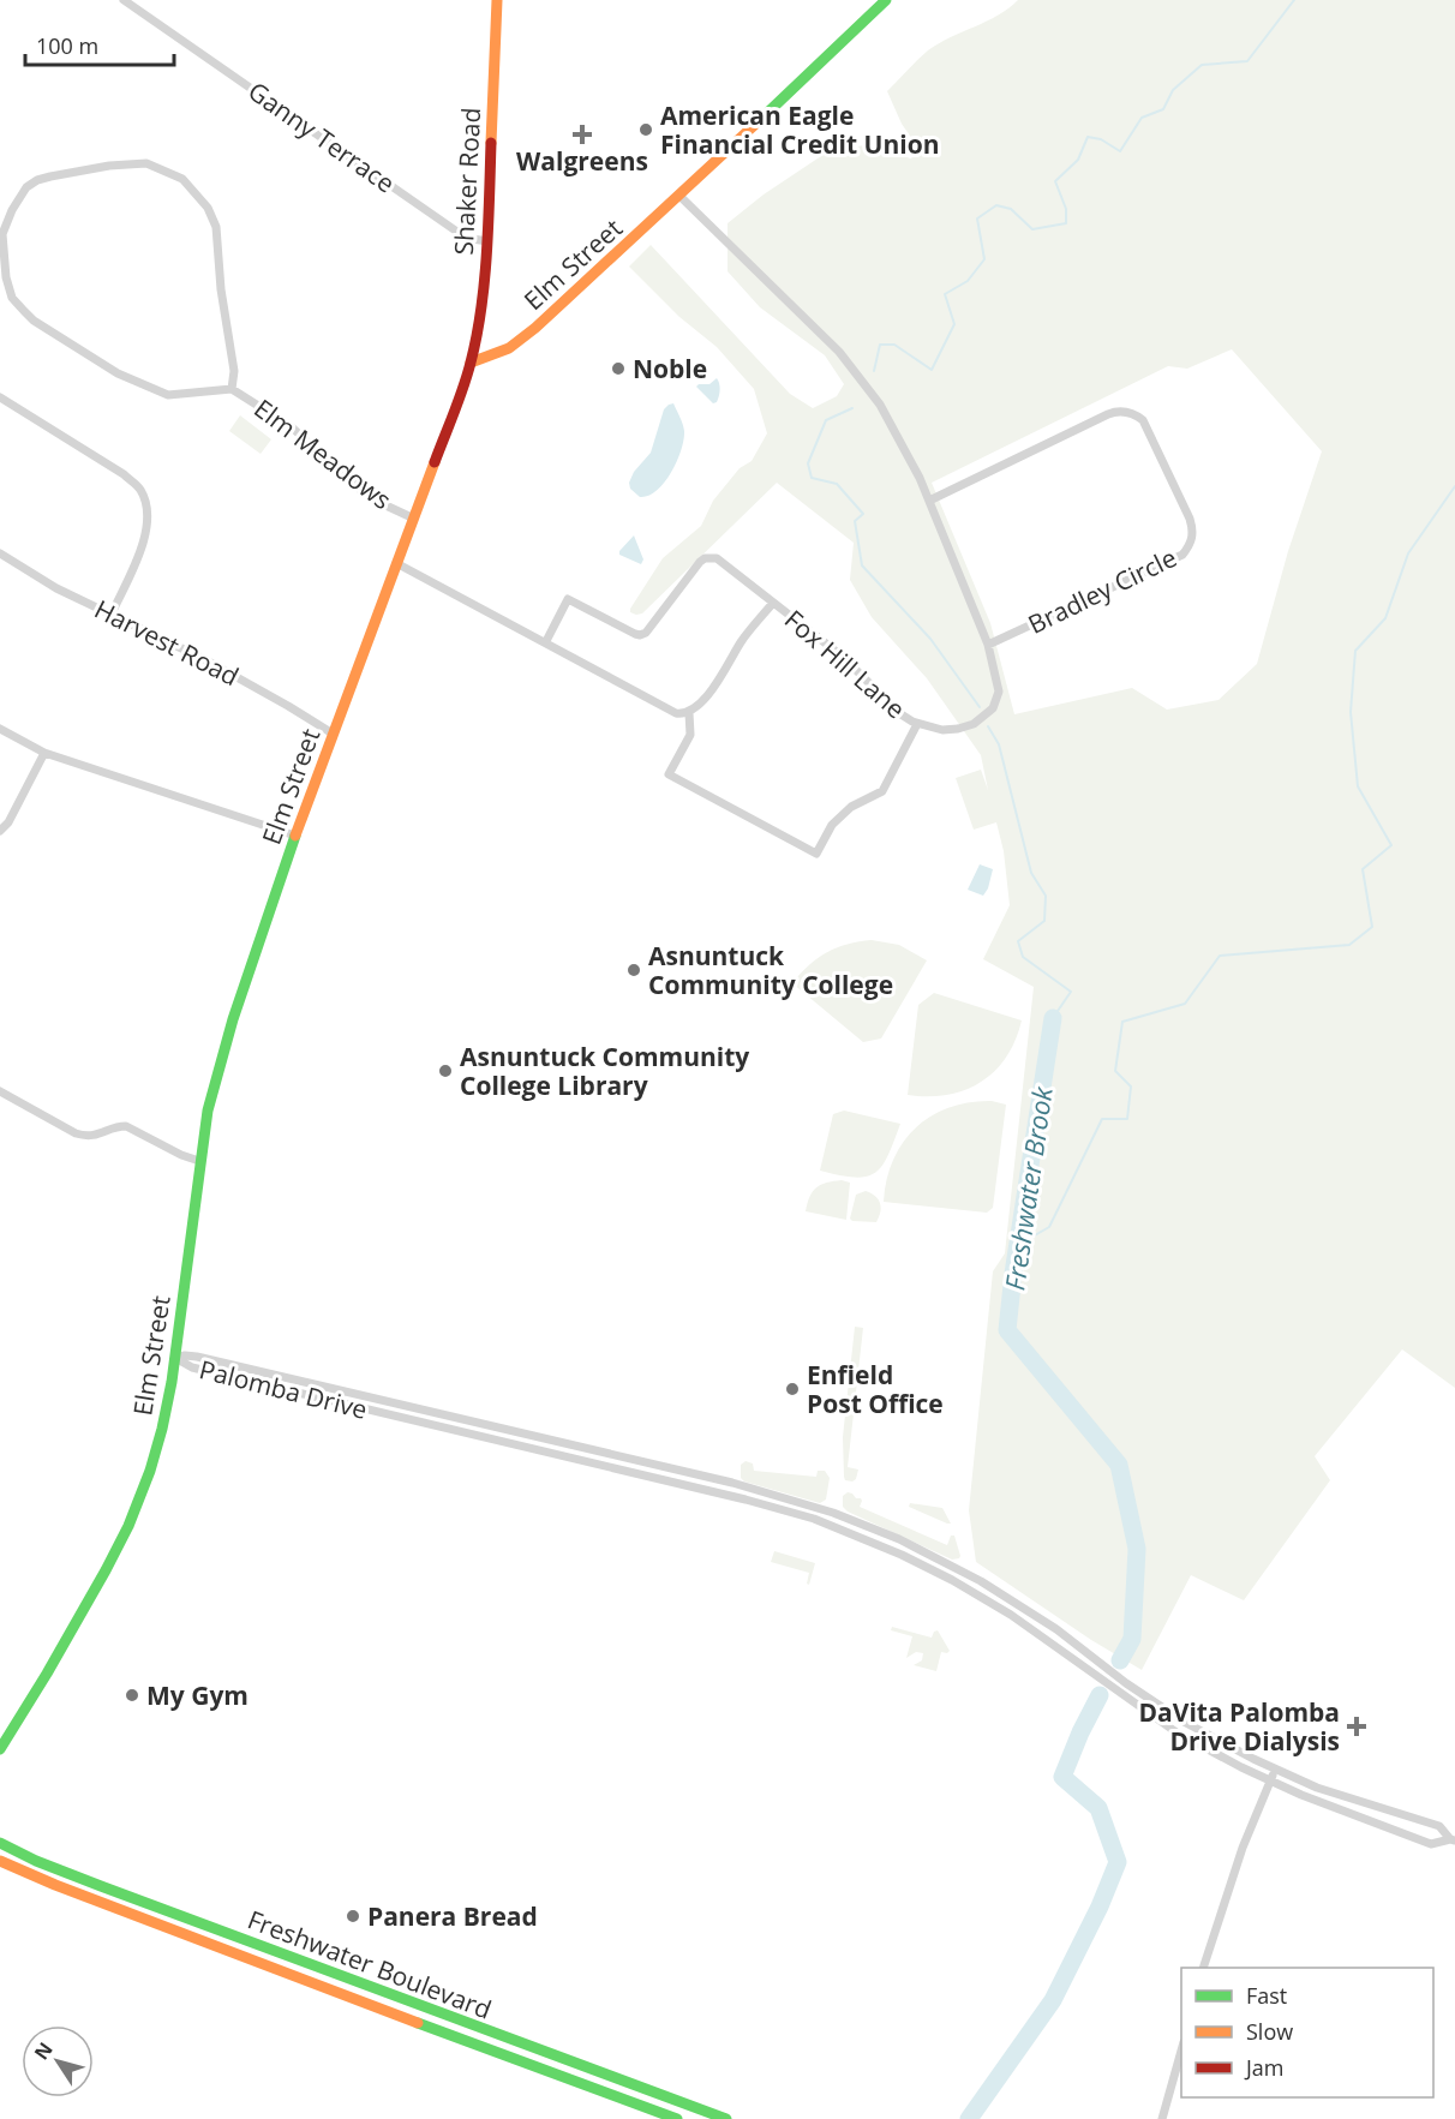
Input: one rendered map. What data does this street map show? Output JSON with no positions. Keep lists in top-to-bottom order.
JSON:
{
  "streets": {
    "street": [
      "Ganny Terrace",
      "Shaker Road",
      "Elm Street",
      "Elm Meadows",
      "Bradley Circle",
      "Harvest Road",
      "Fox Hill Lane",
      "Palomba Drive",
      "Freshwater Boulevard"
    ]
  },
  "crossings": [
    ["Ganny Terrace", "Shaker Road"],
    ["Shaker Road", "Elm Street"],
    ["Elm Street", "Elm Meadows"],
    ["Elm Street", "Harvest Road"],
    ["Elm Street", "Palomba Drive"],
    ["Bradley Circle", "Fox Hill Lane"]
  ],
  "water": ["Freshwater Brook"],
  "places": {
    "other": [
      "American Eagle Financial Credit Union",
      "Noble",
      "Asnuntuck Community College",
      "Asnuntuck Community College Library",
      "Enfield Post Office",
      "My Gym",
      "Panera Bread"
    ],
    "health": ["Walgreens", "DaVita Palomba Drive Dialysis"]
  },
  "legend": ["Fast", "Slow", "Jam"],
  "scale_bar": "100 m",
  "north": "top left"
}
